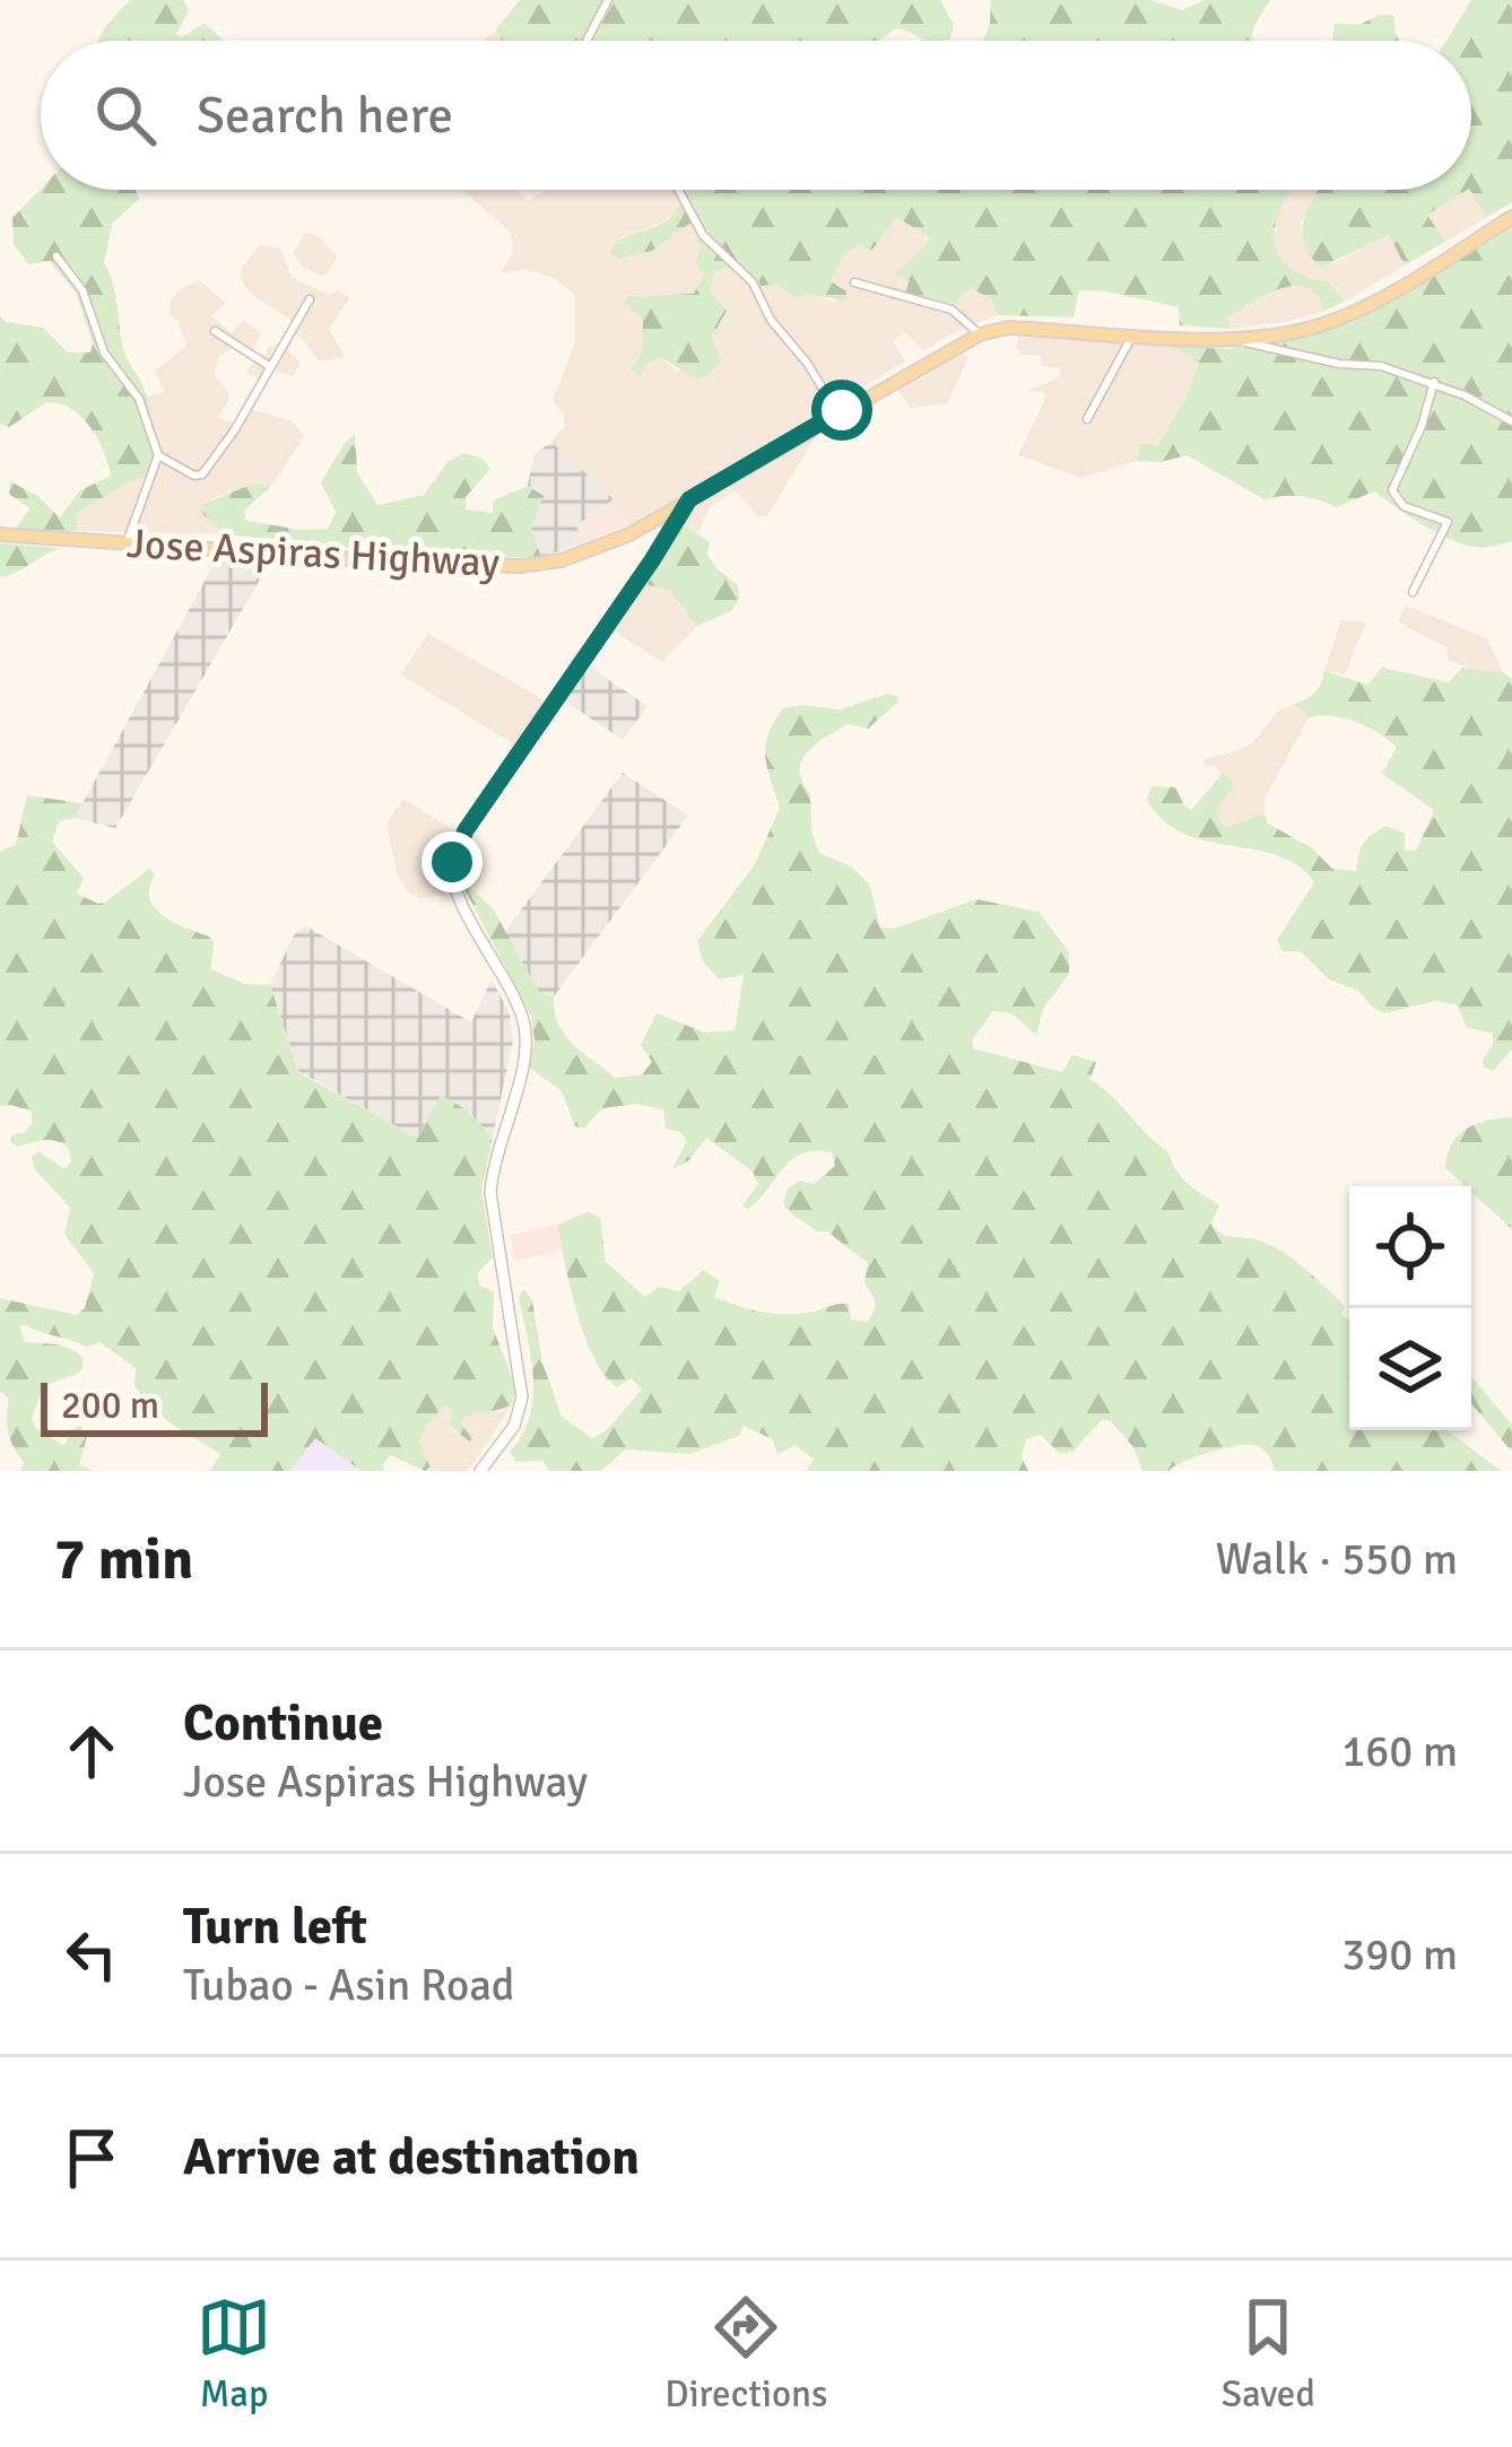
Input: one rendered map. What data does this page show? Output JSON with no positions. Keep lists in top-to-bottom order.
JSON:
{
  "streets": {
    "main road": ["Jose Aspiras Highway"]
  },
  "scale_bar": "200 m",
  "page": {
    "search": "Search here",
    "scale": "200 m",
    "heading": ["7 min", "Walk · 550 m"],
    "list": [
      ["Continue", "Jose Aspiras Highway", "160 m"],
      ["Turn left", "Tubao - Asin Road", "390 m"],
      "Arrive at destination"
    ],
    "nav": ["Map", "Directions", "Saved"]
  }
}
